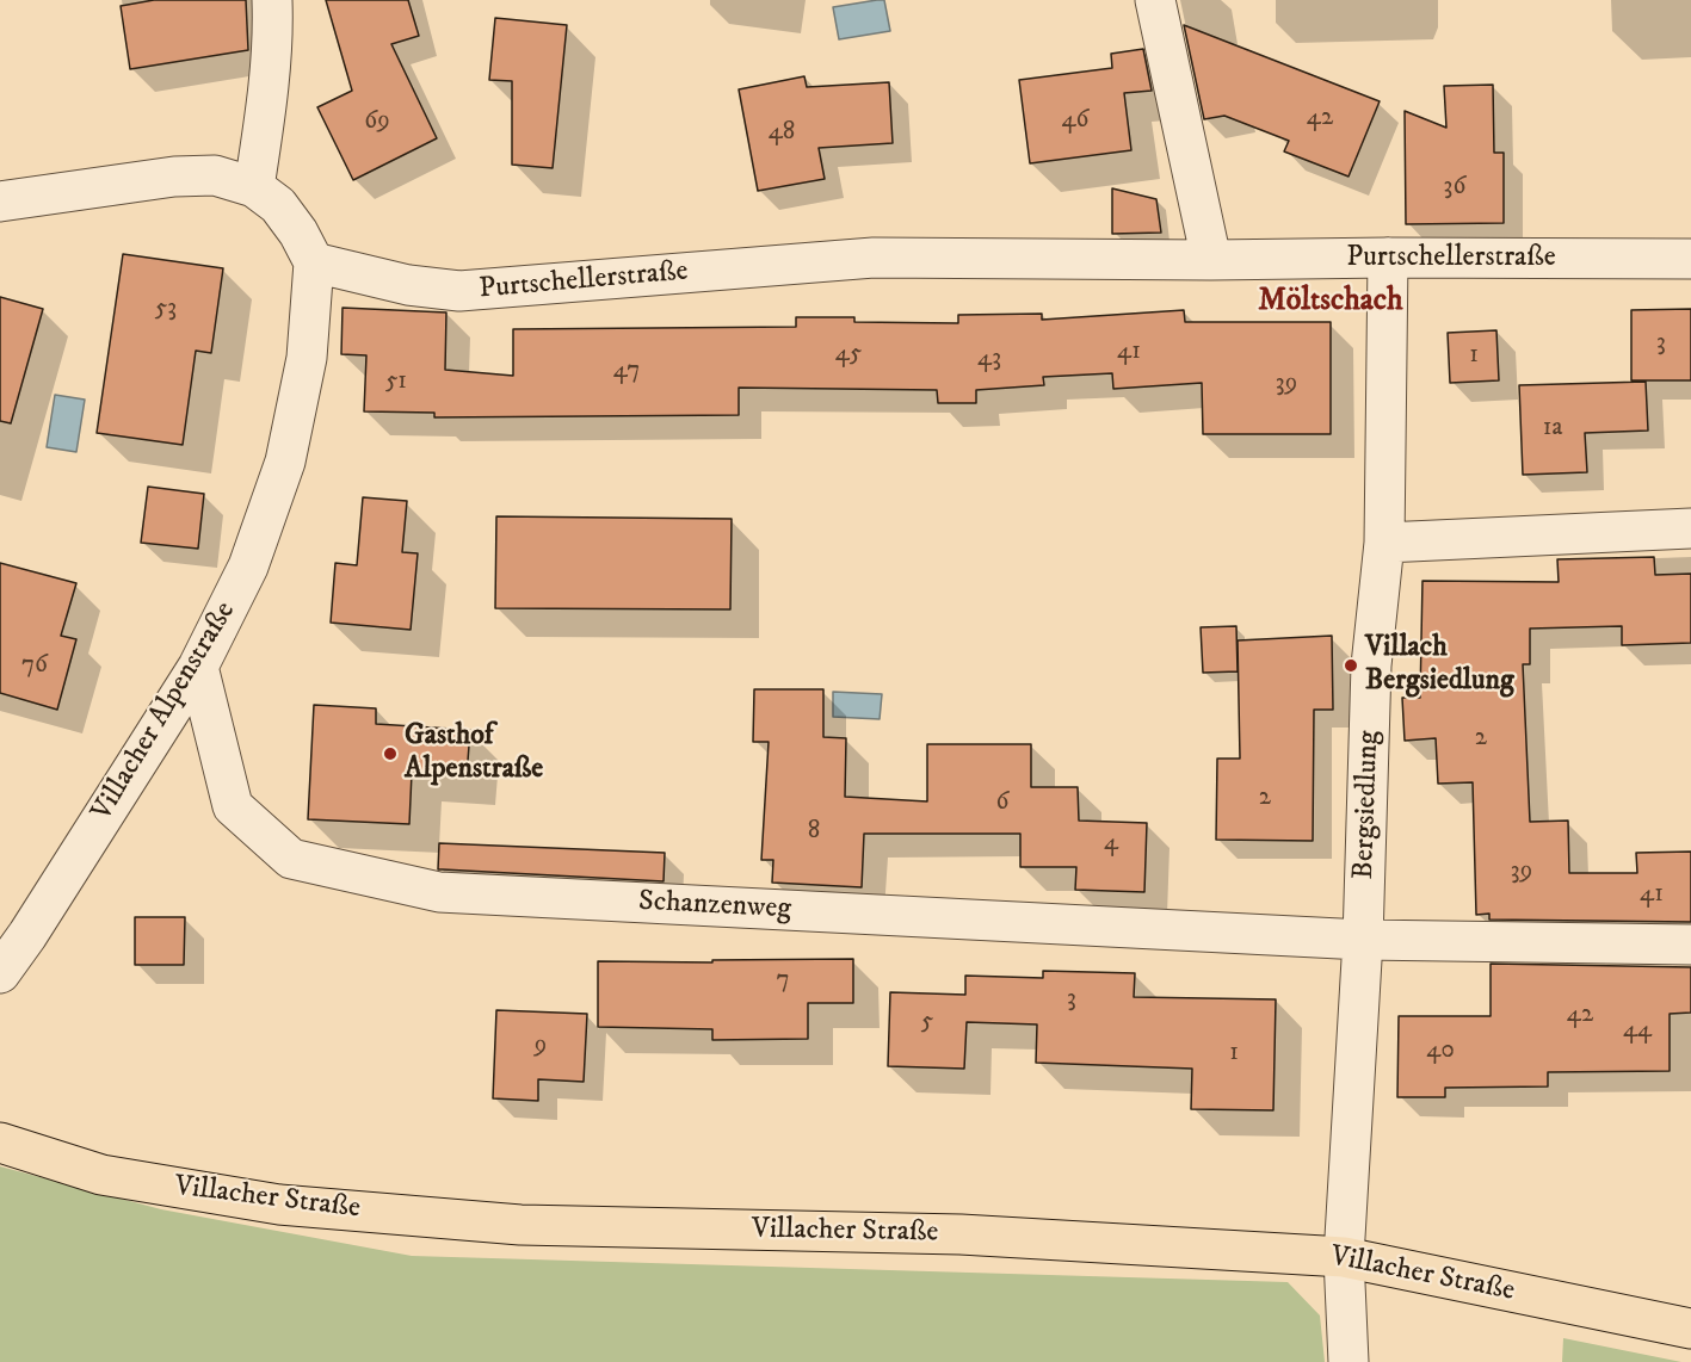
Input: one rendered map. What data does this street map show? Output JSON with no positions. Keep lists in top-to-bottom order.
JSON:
{
  "streets": {
    "main road": ["Villacher Straße"],
    "street": [
      "Purtschellerstraße",
      "Villacher Alpenstraße",
      "Bergsiedlung",
      "Schanzenweg"
    ]
  },
  "crossings": [
    ["Purtschellerstraße", "Villacher Alpenstraße"],
    ["Purtschellerstraße", "Bergsiedlung"],
    ["Villacher Alpenstraße", "Schanzenweg"],
    ["Bergsiedlung", "Schanzenweg"],
    ["Bergsiedlung", "Villacher Straße"]
  ],
  "districts": ["Möltschach"],
  "places": ["Villach Bergsiedlung", "Gasthof Alpenstraße"],
  "house_numbers": [
    "42",
    "46",
    "69",
    "48",
    "36",
    "53",
    "3",
    "41",
    "45",
    "1",
    "43",
    "47",
    "51",
    "39",
    "1a",
    "76",
    "2",
    "2",
    "6",
    "8",
    "4",
    "39",
    "41",
    "7",
    "3",
    "42",
    "5",
    "44",
    "9",
    "40",
    "1"
  ]
}
